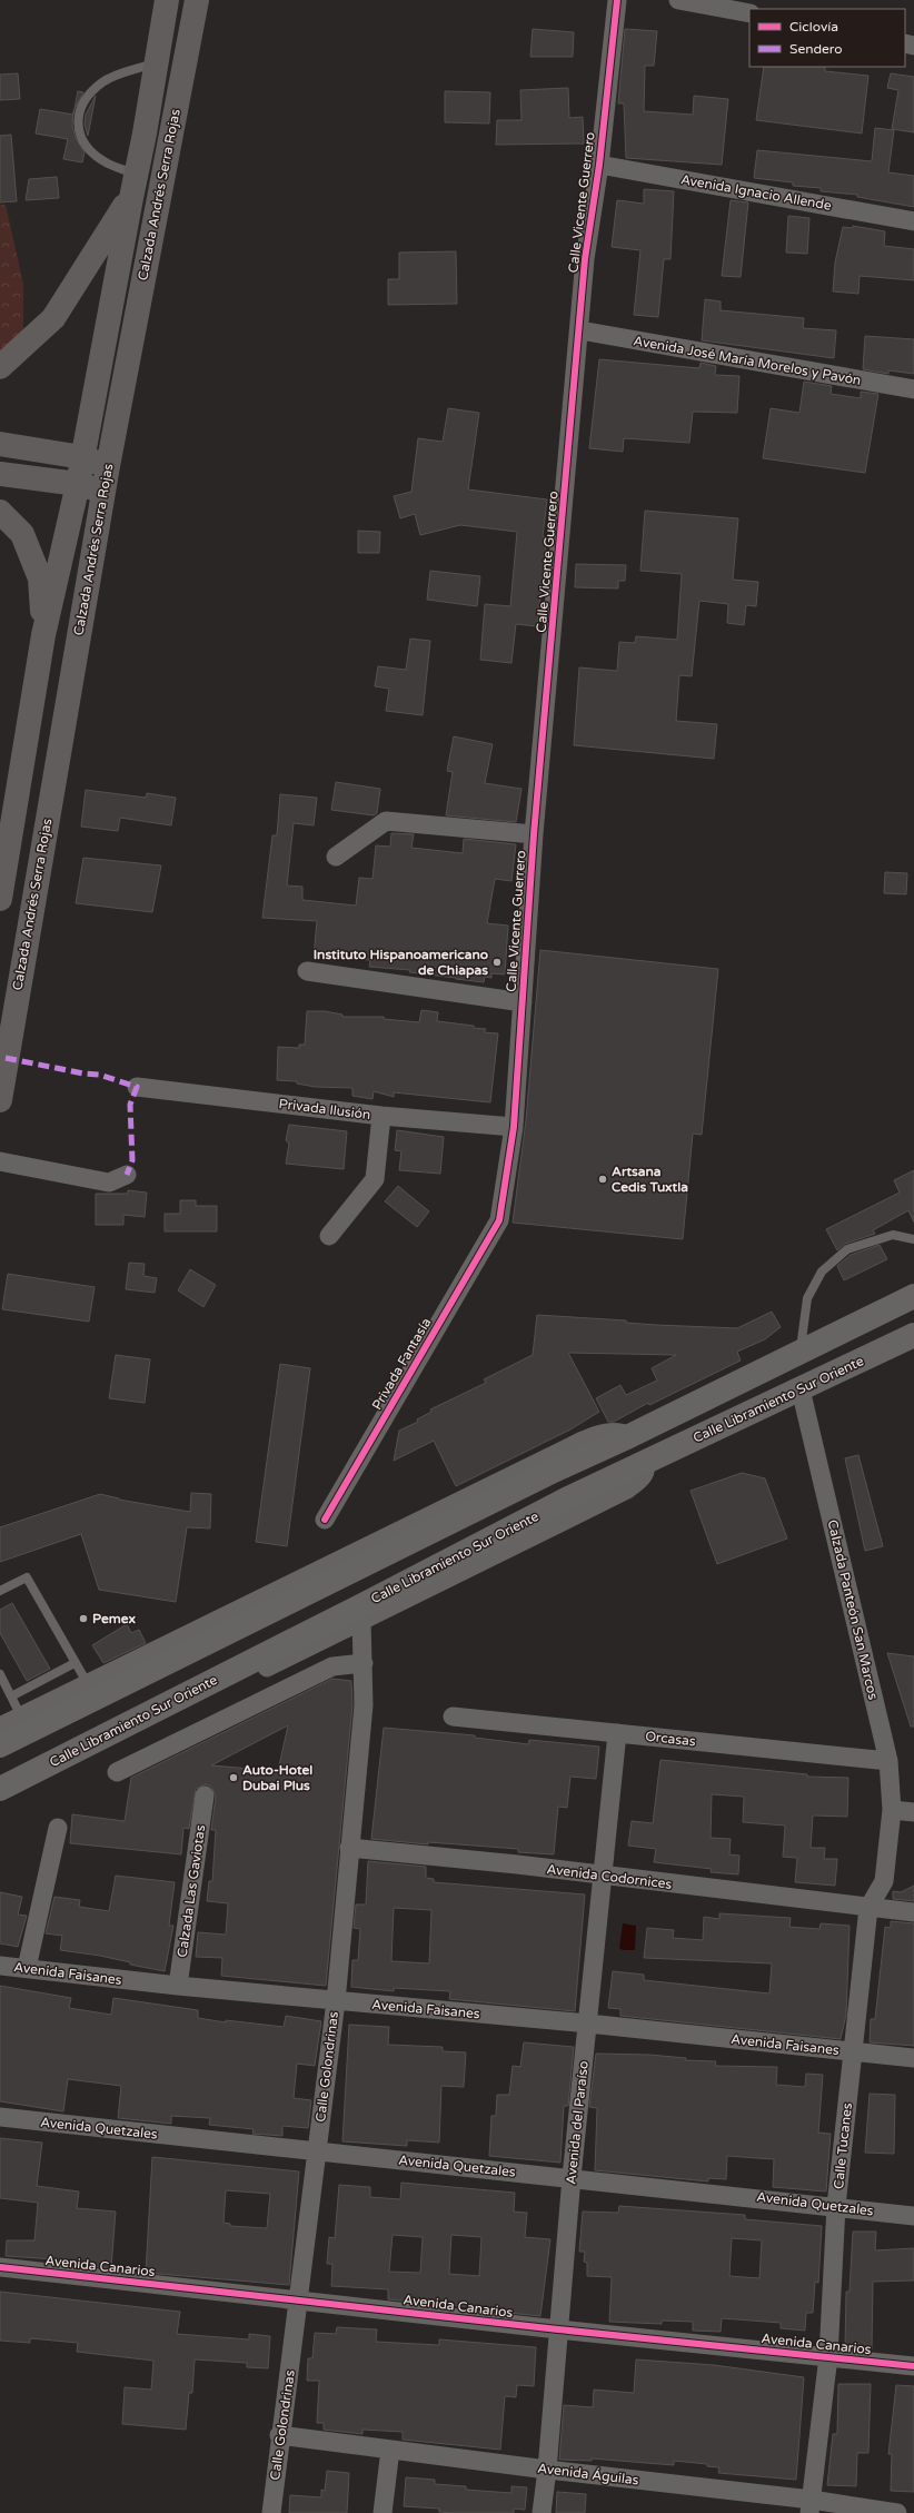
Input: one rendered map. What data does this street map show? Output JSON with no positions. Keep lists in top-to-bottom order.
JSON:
{
  "streets": {
    "main road": ["Calzada Andrés Serra Rojas", "Calle Libramiento Sur Oriente"],
    "street": [
      "Avenida Ignacio Allende",
      "Calle Vicente Guerrero",
      "Avenida José María Morelos y Pavón",
      "Privada Ilusión",
      "Privada Fantasía",
      "Calzada Panteón San Marcos",
      "Orcasas",
      "Avenida Codornices",
      "Calzada Las Gaviotas",
      "Avenida Faisanes",
      "Calle Golondrinas",
      "Avenida del Paraíso",
      "Avenida Quetzales",
      "Calle Tucanes",
      "Avenida Canarios",
      "Avenida Águilas"
    ]
  },
  "crossings": [
    ["Avenida Ignacio Allende", "Calle Vicente Guerrero"],
    ["Calle Vicente Guerrero", "Avenida José María Morelos y Pavón"],
    ["Calle Vicente Guerrero", "Privada Ilusión"],
    ["Calle Vicente Guerrero", "Privada Fantasía"],
    ["Calle Libramiento Sur Oriente", "Calzada Panteón San Marcos"],
    ["Calzada Panteón San Marcos", "Orcasas"],
    ["Calzada Panteón San Marcos", "Calle Tucanes"],
    ["Orcasas", "Avenida del Paraíso"],
    ["Avenida Codornices", "Calle Golondrinas"],
    ["Avenida Codornices", "Avenida del Paraíso"],
    ["Avenida Codornices", "Calle Tucanes"],
    ["Calzada Las Gaviotas", "Avenida Faisanes"],
    ["Avenida Faisanes", "Calle Golondrinas"],
    ["Avenida Faisanes", "Avenida del Paraíso"],
    ["Avenida Faisanes", "Calle Tucanes"],
    ["Calle Golondrinas", "Avenida Quetzales"],
    ["Calle Golondrinas", "Avenida Canarios"],
    ["Calle Golondrinas", "Avenida Águilas"],
    ["Avenida del Paraíso", "Avenida Quetzales"],
    ["Avenida del Paraíso", "Avenida Canarios"],
    ["Avenida del Paraíso", "Avenida Águilas"],
    ["Avenida Quetzales", "Calle Tucanes"],
    ["Calle Tucanes", "Avenida Canarios"],
    ["Calle Tucanes", "Avenida Águilas"]
  ],
  "places": [
    "Instituto Hispanoamericano de Chiapas",
    "Artsana Cedis Tuxtla",
    "Pemex",
    "Auto-Hotel Dubai Plus"
  ],
  "legend": ["Ciclovía", "Sendero"]
}
